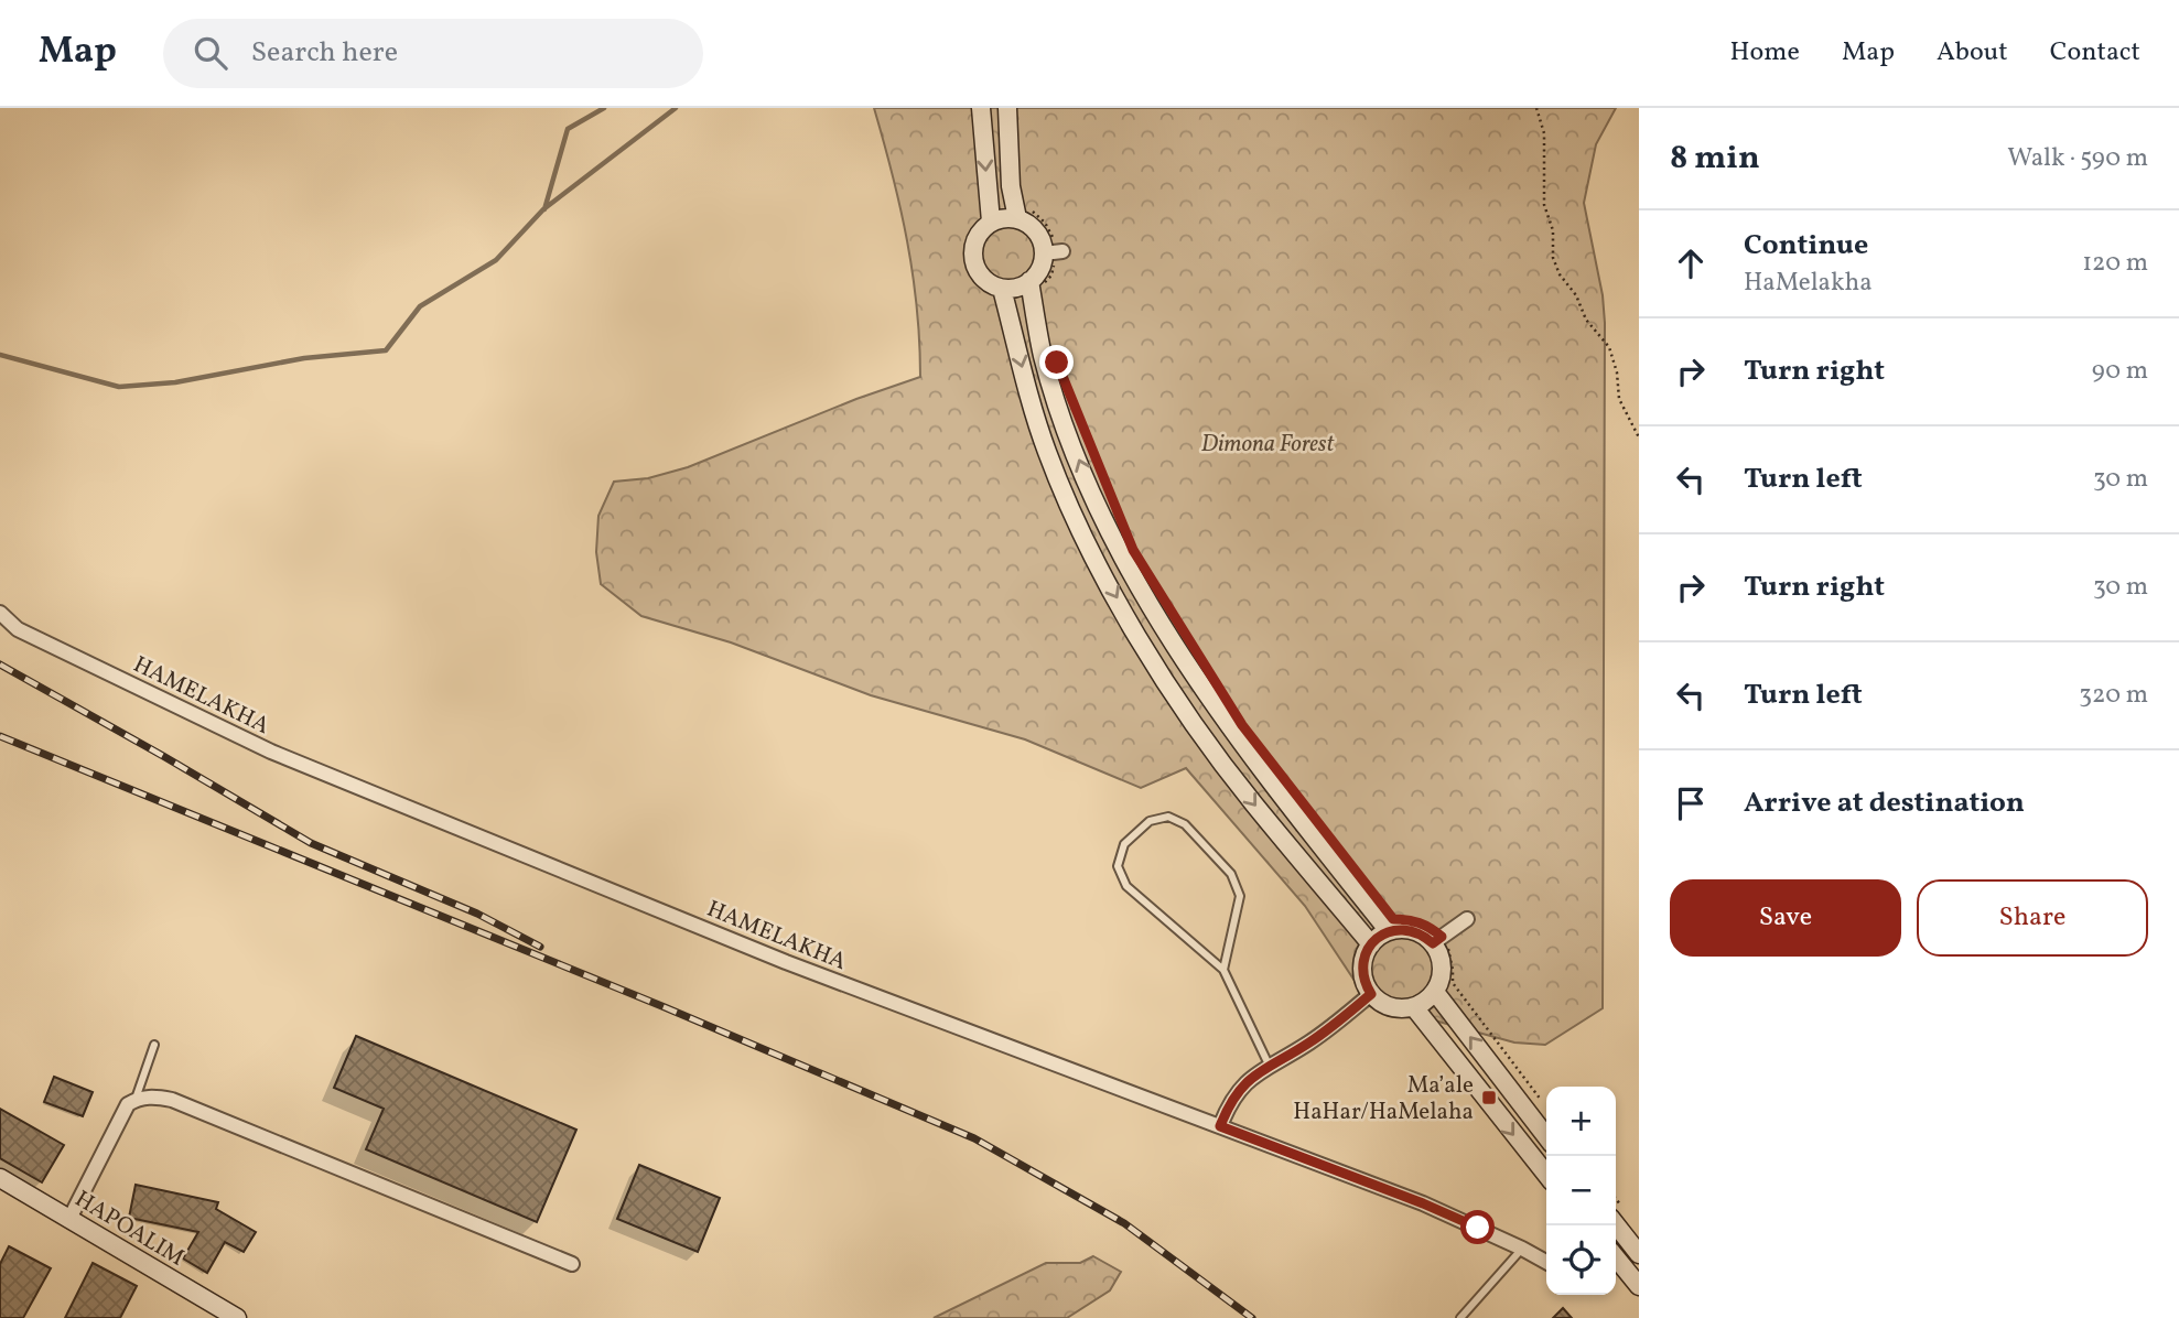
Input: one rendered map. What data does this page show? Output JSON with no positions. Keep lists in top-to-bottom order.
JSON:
{
  "streets": {
    "main road": ["HAPOALIM"],
    "street": ["HAMELAKHA"]
  },
  "parks": ["Dimona Forest"],
  "places": {
    "transit": ["Ma’ale HaHar/HaMelaha"]
  },
  "page": {
    "header": "Map",
    "search": "Search here",
    "nav": [
      "Home",
      "Map",
      "About",
      "Contact"
    ],
    "heading": ["8 min", "Walk · 590 m"],
    "list": [
      ["Continue", "HaMelakha", "120 m"],
      ["Turn right", "90 m"],
      ["Turn left", "30 m"],
      ["Turn right", "30 m"],
      ["Turn left", "320 m"],
      "Arrive at destination"
    ],
    "buttons": ["Save", "Share"],
    "map_buttons": ["+", "−"]
  }
}
